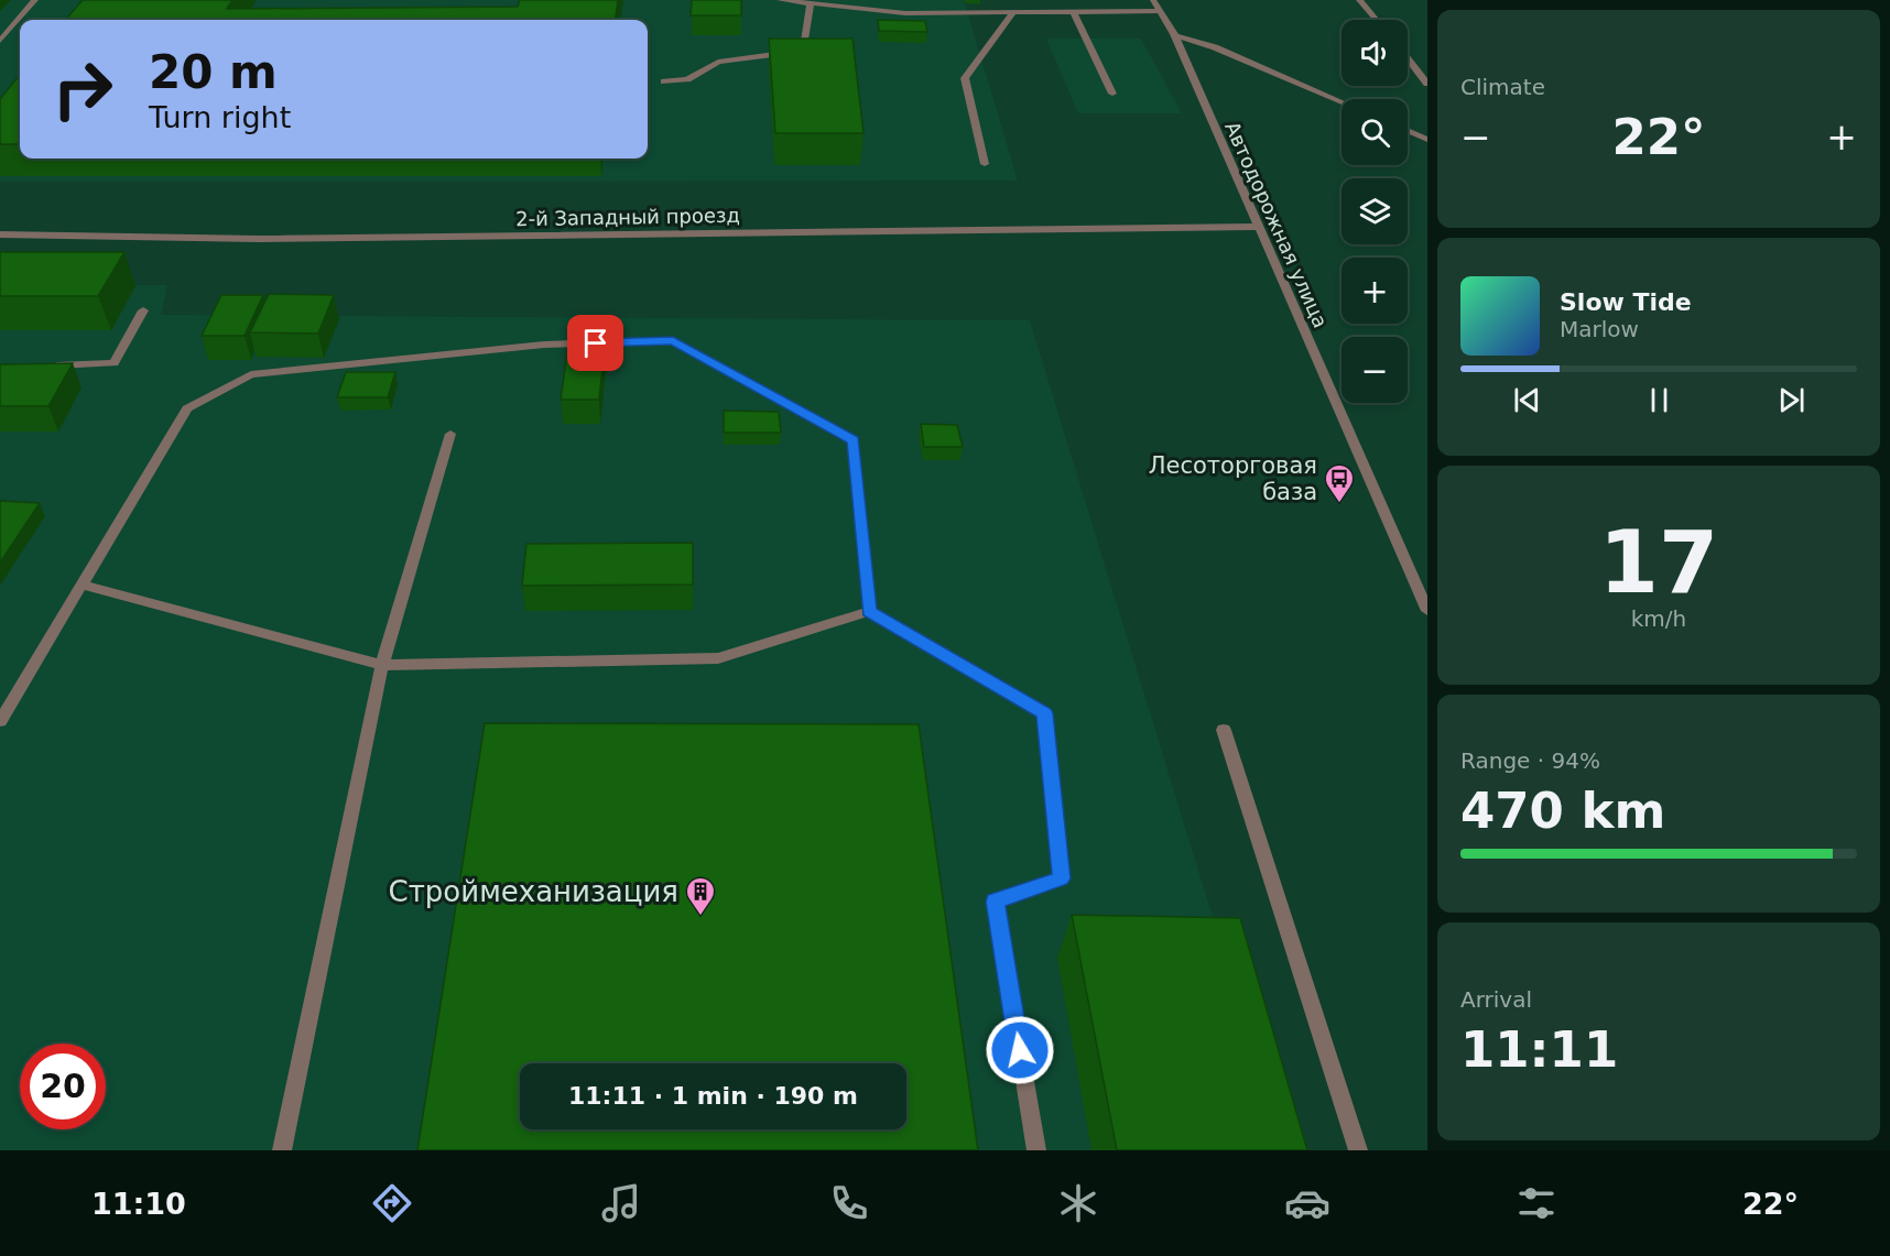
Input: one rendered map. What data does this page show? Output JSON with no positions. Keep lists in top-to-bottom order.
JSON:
{
  "streets": {
    "street": ["2-й Западный проезд", "Автодорожная улица"]
  },
  "crossings": [
    ["2-й Западный проезд", "Автодорожная улица"]
  ],
  "places": {
    "bus stop": ["Лесоторговая база"],
    "building": ["Строймеханизация"]
  },
  "page": {
    "tile": [
      "Climate",
      ["17", "km/h"],
      ["Range · 94%", "470 km"],
      ["Arrival", "11:11"]
    ],
    "map_buttons": ["+", "−"],
    "turn": ["20 m", "Turn right"],
    "heat": ["−", "22°", "+"],
    "song": ["Slow Tide", "Marlow"],
    "limit": "20",
    "trip": "11:11 · 1 min · 190 m",
    "tabs": ["11:10", "22°"]
  }
}
